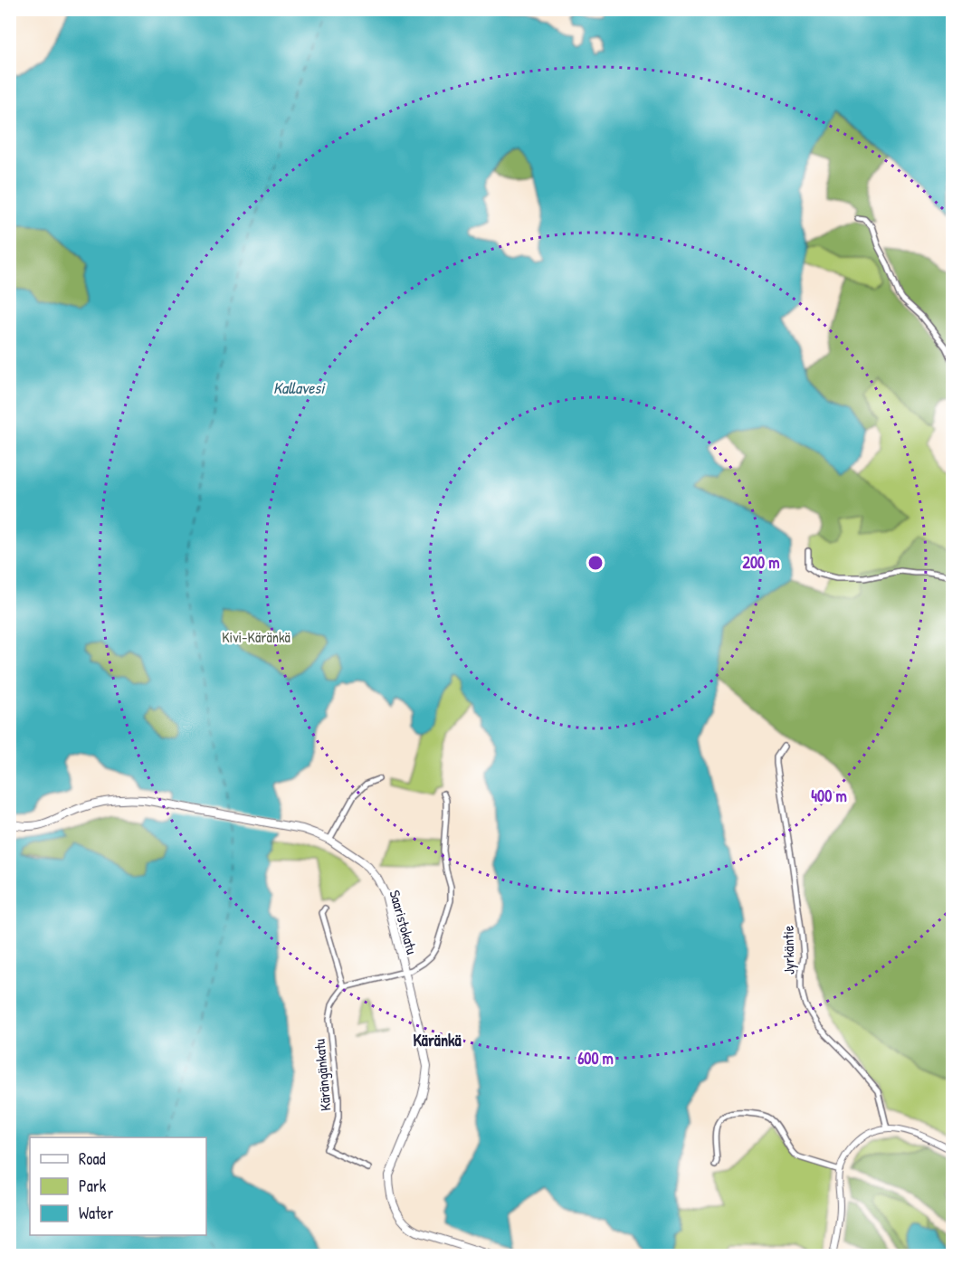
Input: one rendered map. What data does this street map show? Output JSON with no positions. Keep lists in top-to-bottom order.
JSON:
{
  "streets": {
    "main road": ["Saaristokatu"],
    "street": ["Jyrkäntie", "Kärängänkatu"]
  },
  "districts": ["Käränkä"],
  "water": ["Kallavesi"],
  "parks": ["Kivi-Käränkä"],
  "legend": ["Road", "Park", "Water"],
  "rings": ["200 m", "400 m", "600 m"]
}
